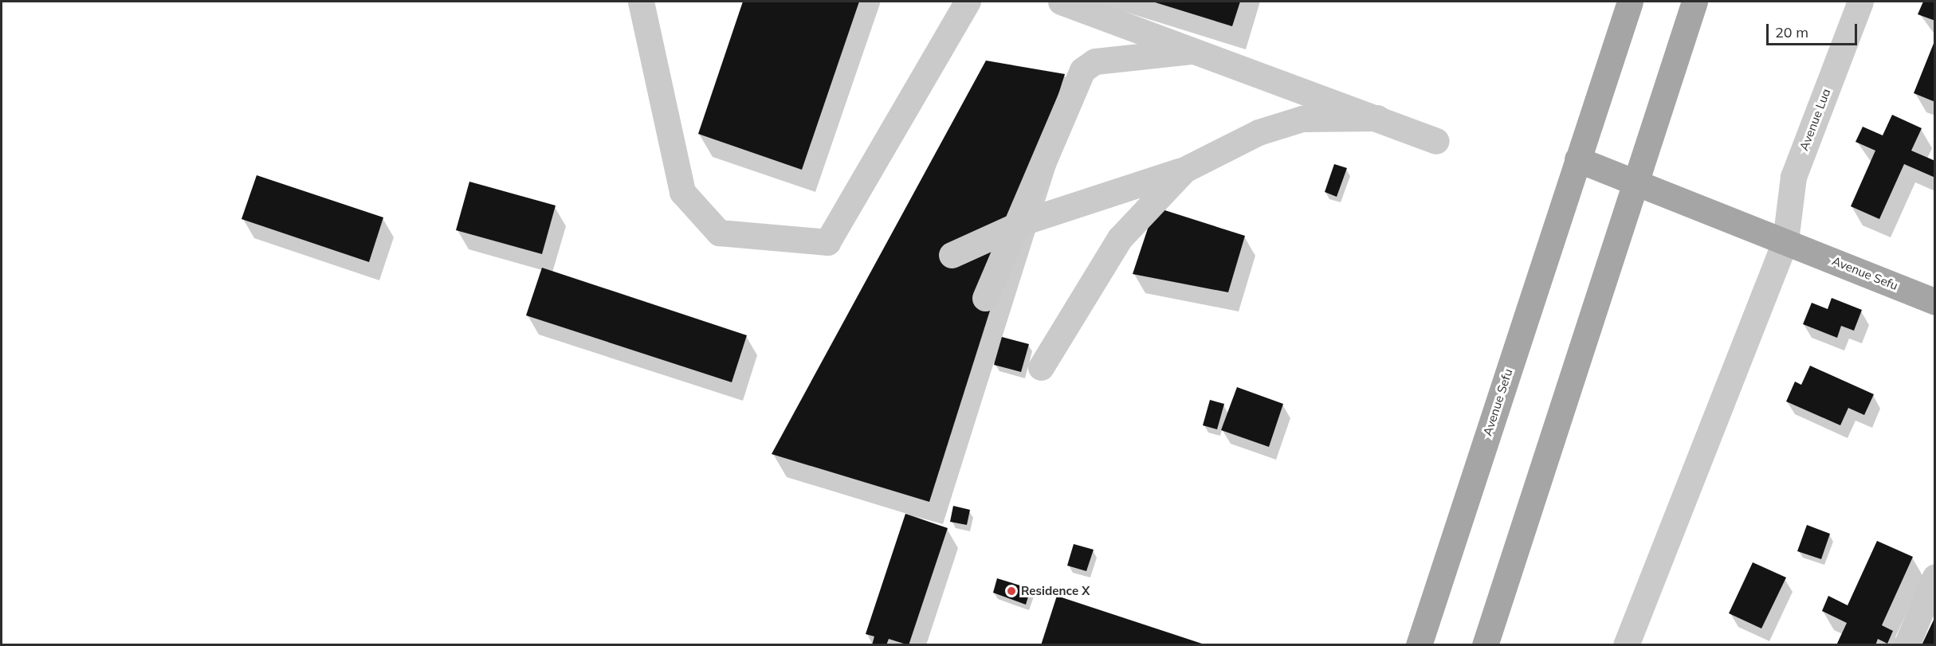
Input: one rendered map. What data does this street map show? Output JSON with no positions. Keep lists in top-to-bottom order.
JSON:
{
  "streets": {
    "main road": ["Avenue Sefu"],
    "street": ["Avenue Lua"]
  },
  "crossings": [
    ["Avenue Lua", "Avenue Sefu"]
  ],
  "places": ["Residence X"],
  "scale_bar": "20 m"
}
